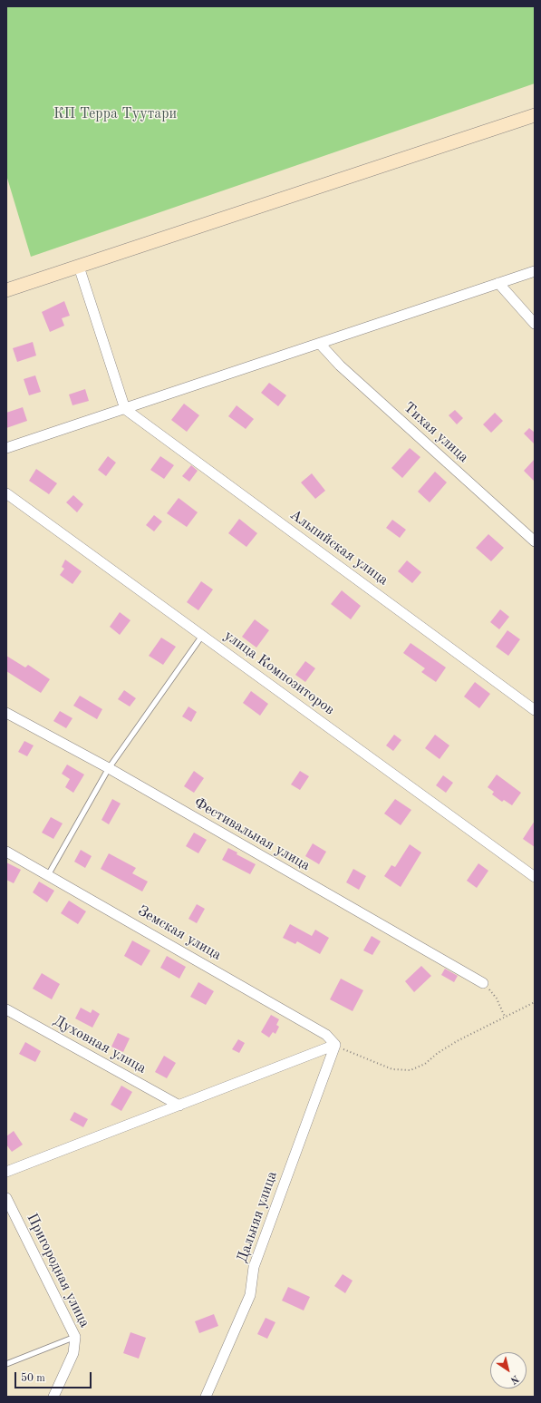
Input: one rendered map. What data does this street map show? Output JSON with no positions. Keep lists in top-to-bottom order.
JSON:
{
  "streets": {
    "street": [
      "Тихая улица",
      "Альпийская улица",
      "улица Композиторов",
      "Фестивальная улица",
      "Земская улица",
      "Духовная улица",
      "Дальняя улица",
      "Пригородная улица"
    ]
  },
  "crossings": [
    ["Земская улица", "Дальняя улица"]
  ],
  "parks": ["КП Терра Туутари"],
  "scale_bar": "50 m",
  "north": "bottom right"
}
